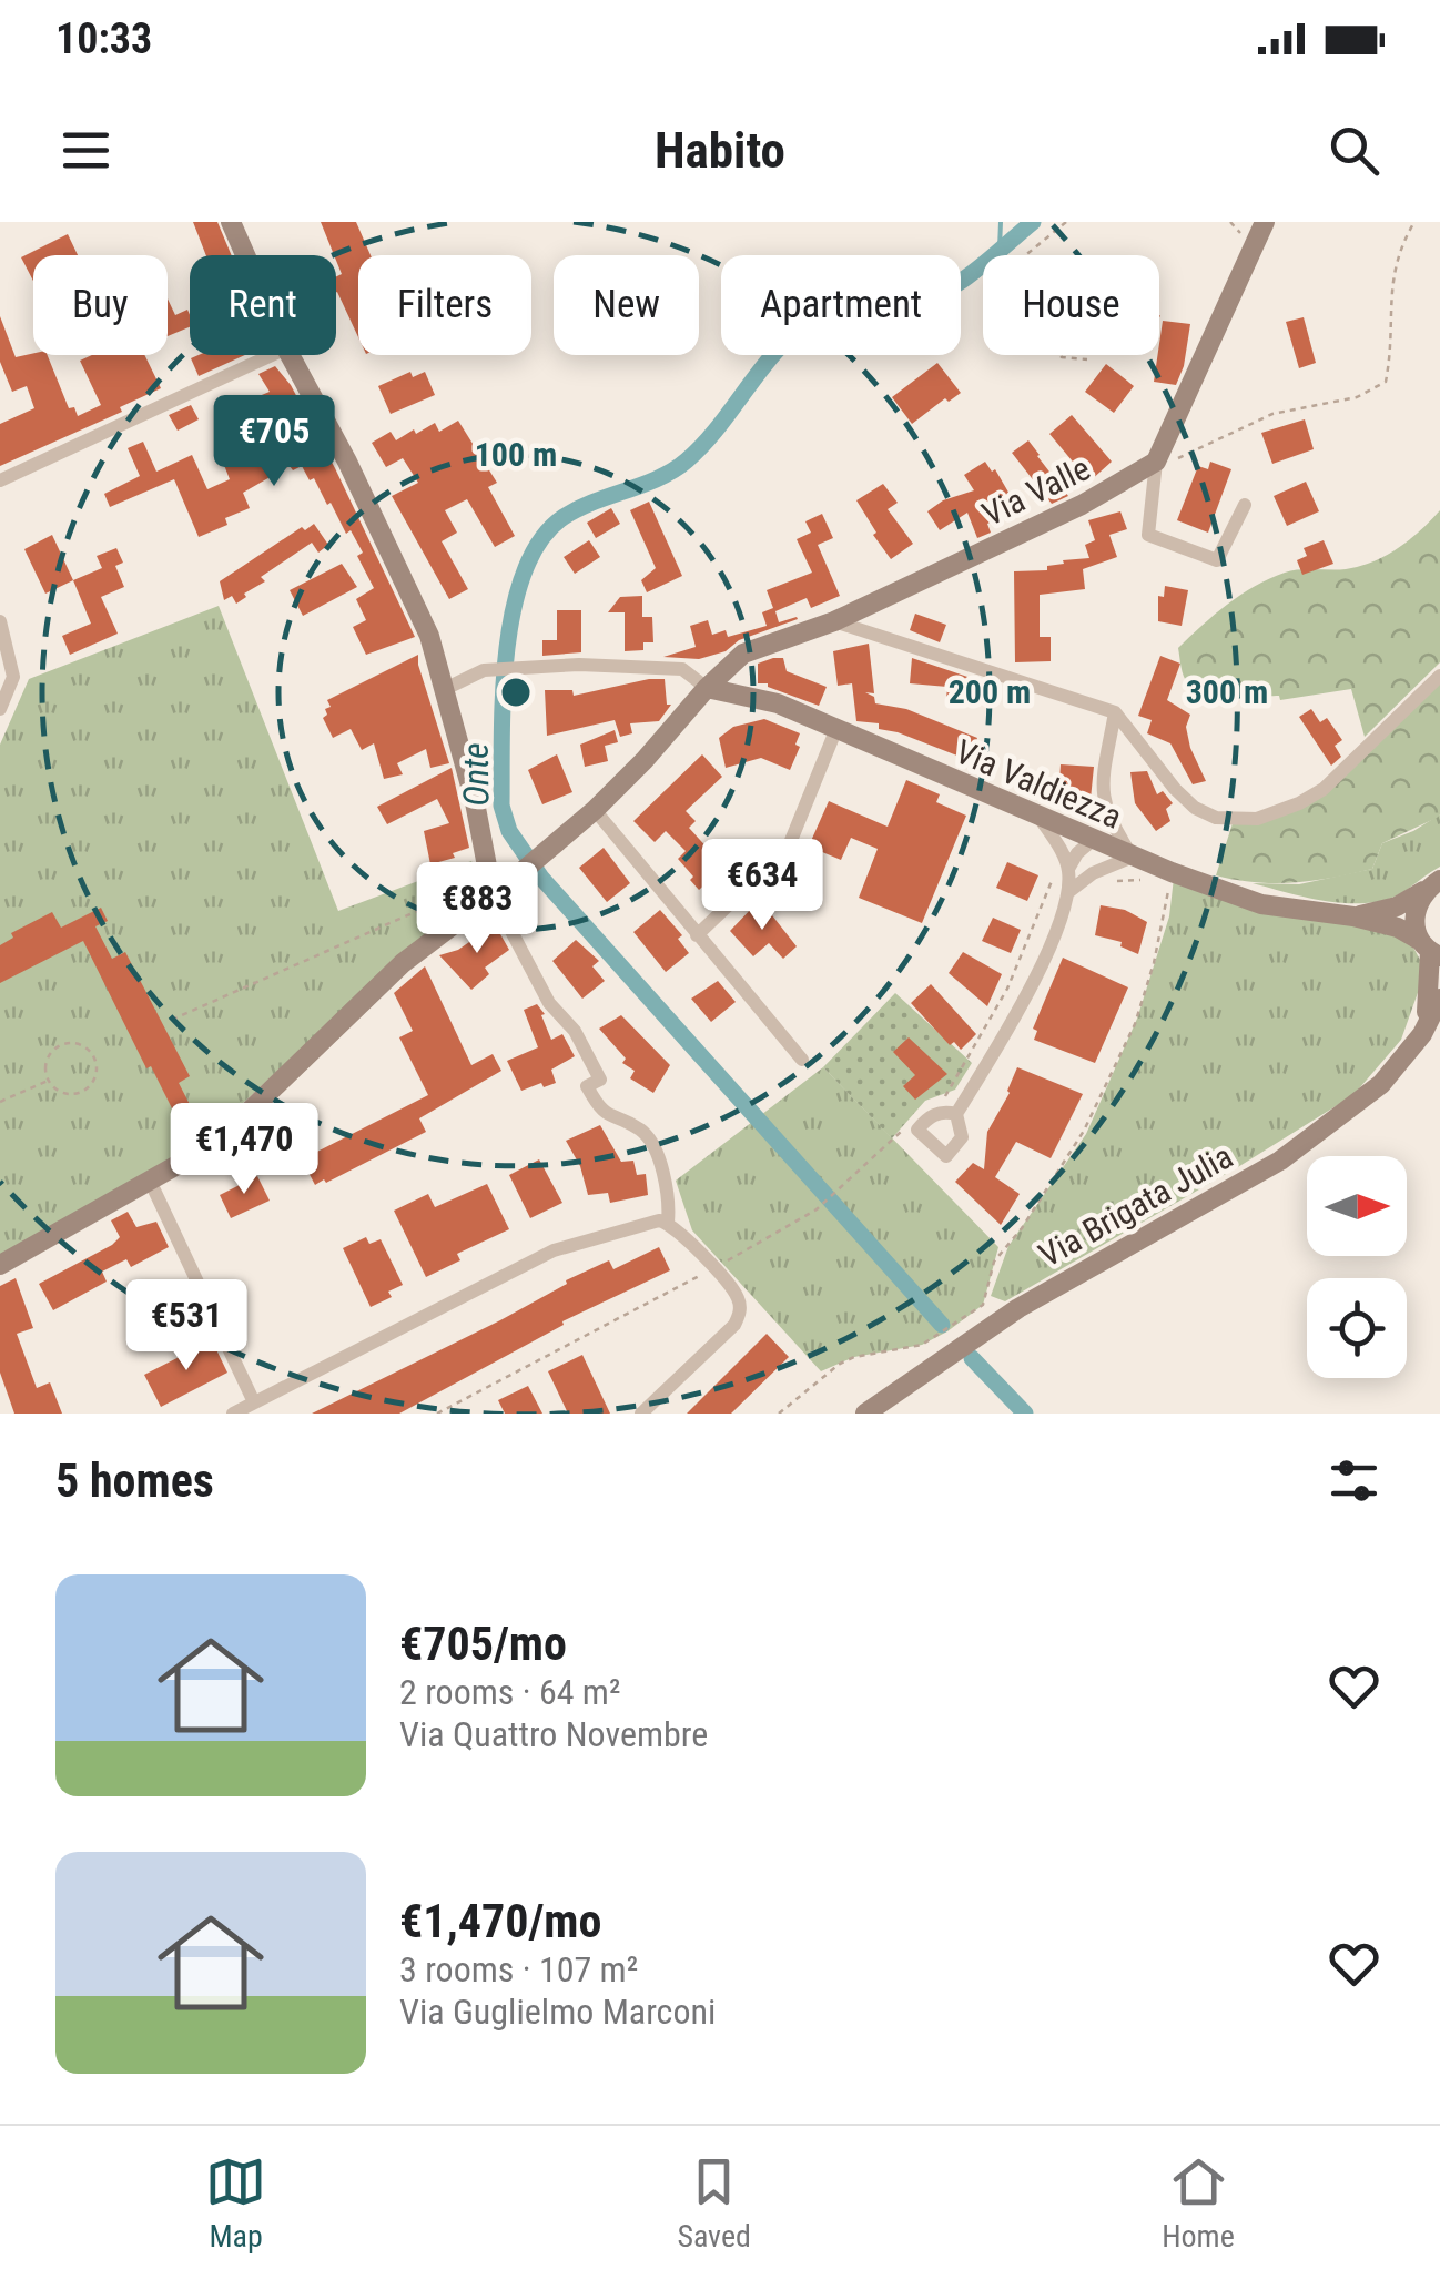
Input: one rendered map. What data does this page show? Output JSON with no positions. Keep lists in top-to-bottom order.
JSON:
{
  "streets": {
    "street": ["Via Valle", "Via Valdiezza", "Via Brigata Julia"]
  },
  "crossings": [
    ["Via Valle", "Via Valdiezza"]
  ],
  "water": ["Onte"],
  "north": "right",
  "page": {
    "status": "10:33",
    "header": "Habito",
    "chip": [
      "Buy",
      "Rent",
      "Filters",
      "New",
      "Apartment",
      "House"
    ],
    "price": [
      "€705",
      "€634",
      "€883",
      "€1,470",
      "€531"
    ],
    "heading": "5 homes",
    "list": [
      {
        "name": "€705/mo",
        "note": "2 rooms · 64 m² · Via Quattro Novembre"
      },
      {
        "name": "€1,470/mo",
        "note": "3 rooms · 107 m² · Via Guglielmo Marconi"
      }
    ],
    "tabs": ["Map", "Saved", "Home"]
  },
  "rings": ["100 m", "200 m", "300 m"]
}
